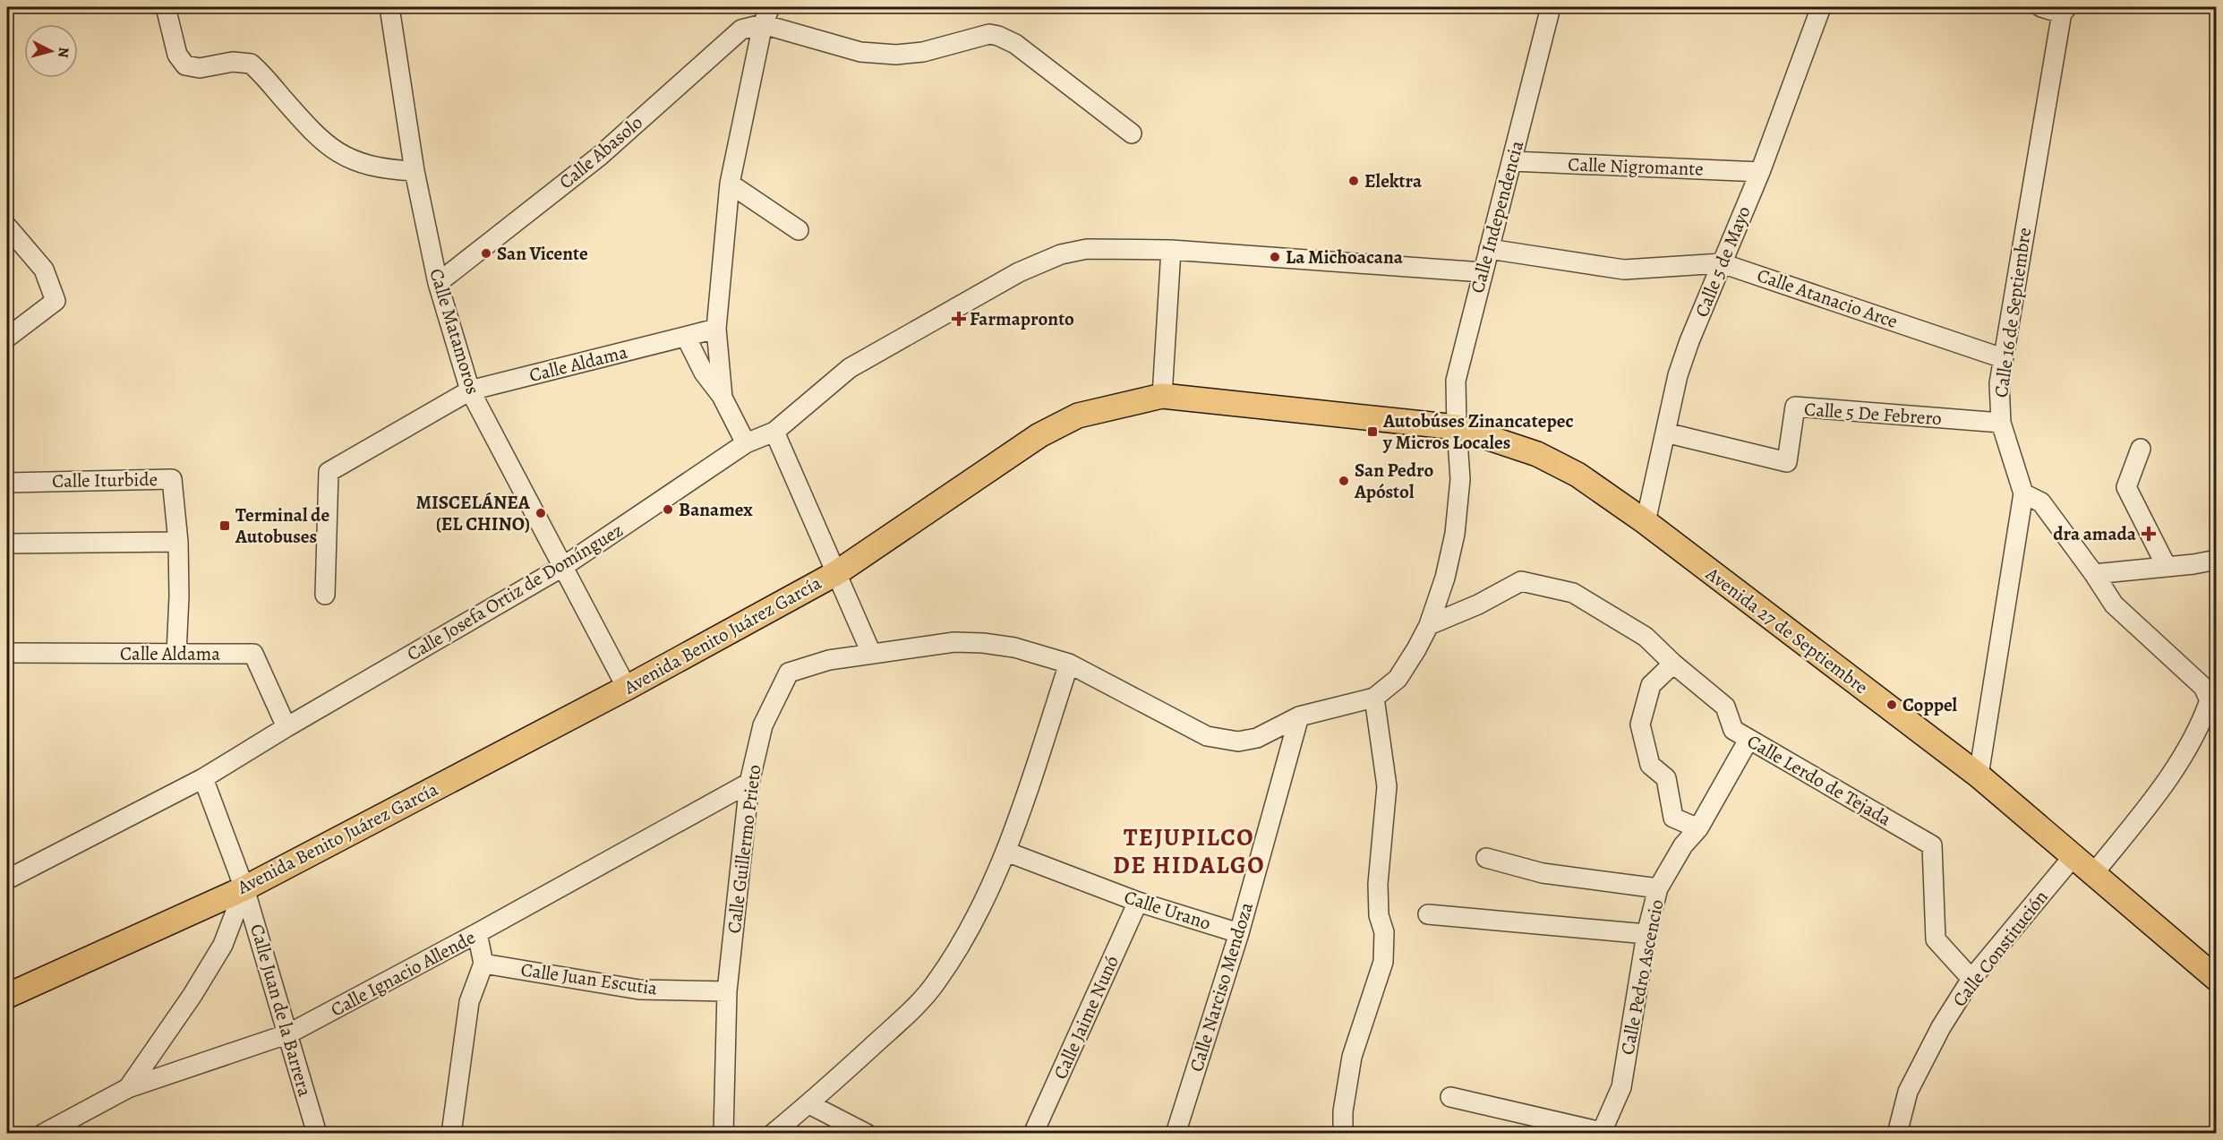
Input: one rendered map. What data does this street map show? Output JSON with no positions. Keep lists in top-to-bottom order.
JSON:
{
  "streets": {
    "main road": ["Avenida 27 de Septiembre", "Avenida Benito Juárez García"],
    "street": [
      "Calle Abasolo",
      "Calle Nigromante",
      "Calle Independencia",
      "Calle 5 de Mayo",
      "Calle Atanacio Arce",
      "Calle 16 de Septiembre",
      "Calle Matamoros",
      "Calle Aldama",
      "Calle 5 De Febrero",
      "Calle Iturbide",
      "Calle Josefa Ortiz de Domínguez",
      "Calle Lerdo de Tejada",
      "Calle Guillermo Prieto",
      "Calle Urano",
      "Calle Constitución",
      "Calle Ignacio Allende",
      "Calle Pedro Ascencio",
      "Calle Juan Escutia",
      "Calle Narciso Mendoza",
      "Calle Juan de la Barrera",
      "Calle Jaime Nunó"
    ]
  },
  "crossings": [
    ["Calle Abasolo", "Calle Matamoros"],
    ["Calle Nigromante", "Calle Independencia"],
    ["Calle Nigromante", "Calle 5 de Mayo"],
    ["Calle Independencia", "Calle Atanacio Arce"],
    ["Calle Independencia", "Calle Josefa Ortiz de Domínguez"],
    ["Calle Independencia", "Avenida 27 de Septiembre"],
    ["Calle Independencia", "Avenida Benito Juárez García"],
    ["Calle Independencia", "Calle Lerdo de Tejada"],
    ["Calle Independencia", "Calle Guillermo Prieto"],
    ["Calle 5 de Mayo", "Calle Atanacio Arce"],
    ["Calle 5 de Mayo", "Calle 5 De Febrero"],
    ["Calle 5 de Mayo", "Avenida 27 de Septiembre"],
    ["Calle Atanacio Arce", "Calle 16 de Septiembre"],
    ["Calle 16 de Septiembre", "Calle 5 De Febrero"],
    ["Calle 16 de Septiembre", "Avenida 27 de Septiembre"],
    ["Calle Matamoros", "Calle Aldama"],
    ["Calle Matamoros", "Calle Josefa Ortiz de Domínguez"],
    ["Calle Matamoros", "Avenida Benito Juárez García"],
    ["Calle Aldama", "Calle Iturbide"],
    ["Calle Aldama", "Calle Josefa Ortiz de Domínguez"],
    ["Calle Josefa Ortiz de Domínguez", "Calle Juan de la Barrera"],
    ["Avenida 27 de Septiembre", "Avenida Benito Juárez García"],
    ["Avenida 27 de Septiembre", "Calle Constitución"],
    ["Avenida Benito Juárez García", "Calle Juan de la Barrera"],
    ["Calle Lerdo de Tejada", "Calle Constitución"],
    ["Calle Lerdo de Tejada", "Calle Pedro Ascencio"],
    ["Calle Guillermo Prieto", "Calle Ignacio Allende"],
    ["Calle Guillermo Prieto", "Calle Juan Escutia"],
    ["Calle Guillermo Prieto", "Calle Narciso Mendoza"],
    ["Calle Urano", "Calle Narciso Mendoza"],
    ["Calle Urano", "Calle Jaime Nunó"],
    ["Calle Ignacio Allende", "Calle Juan de la Barrera"]
  ],
  "districts": ["TEJUPILCO DE HIDALGO"],
  "places": {
    "other": [
      "Elektra",
      "San Vicente",
      "La Michoacana",
      "San Pedro Apóstol",
      "Banamex",
      "MISCELÁNEA (EL CHINO)",
      "Coppel"
    ],
    "health": ["Farmapronto", "dra amada"],
    "transit": ["Autobúses Zinancatepec y Micros Locales", "Terminal de Autobuses"]
  },
  "north": "right"
}
